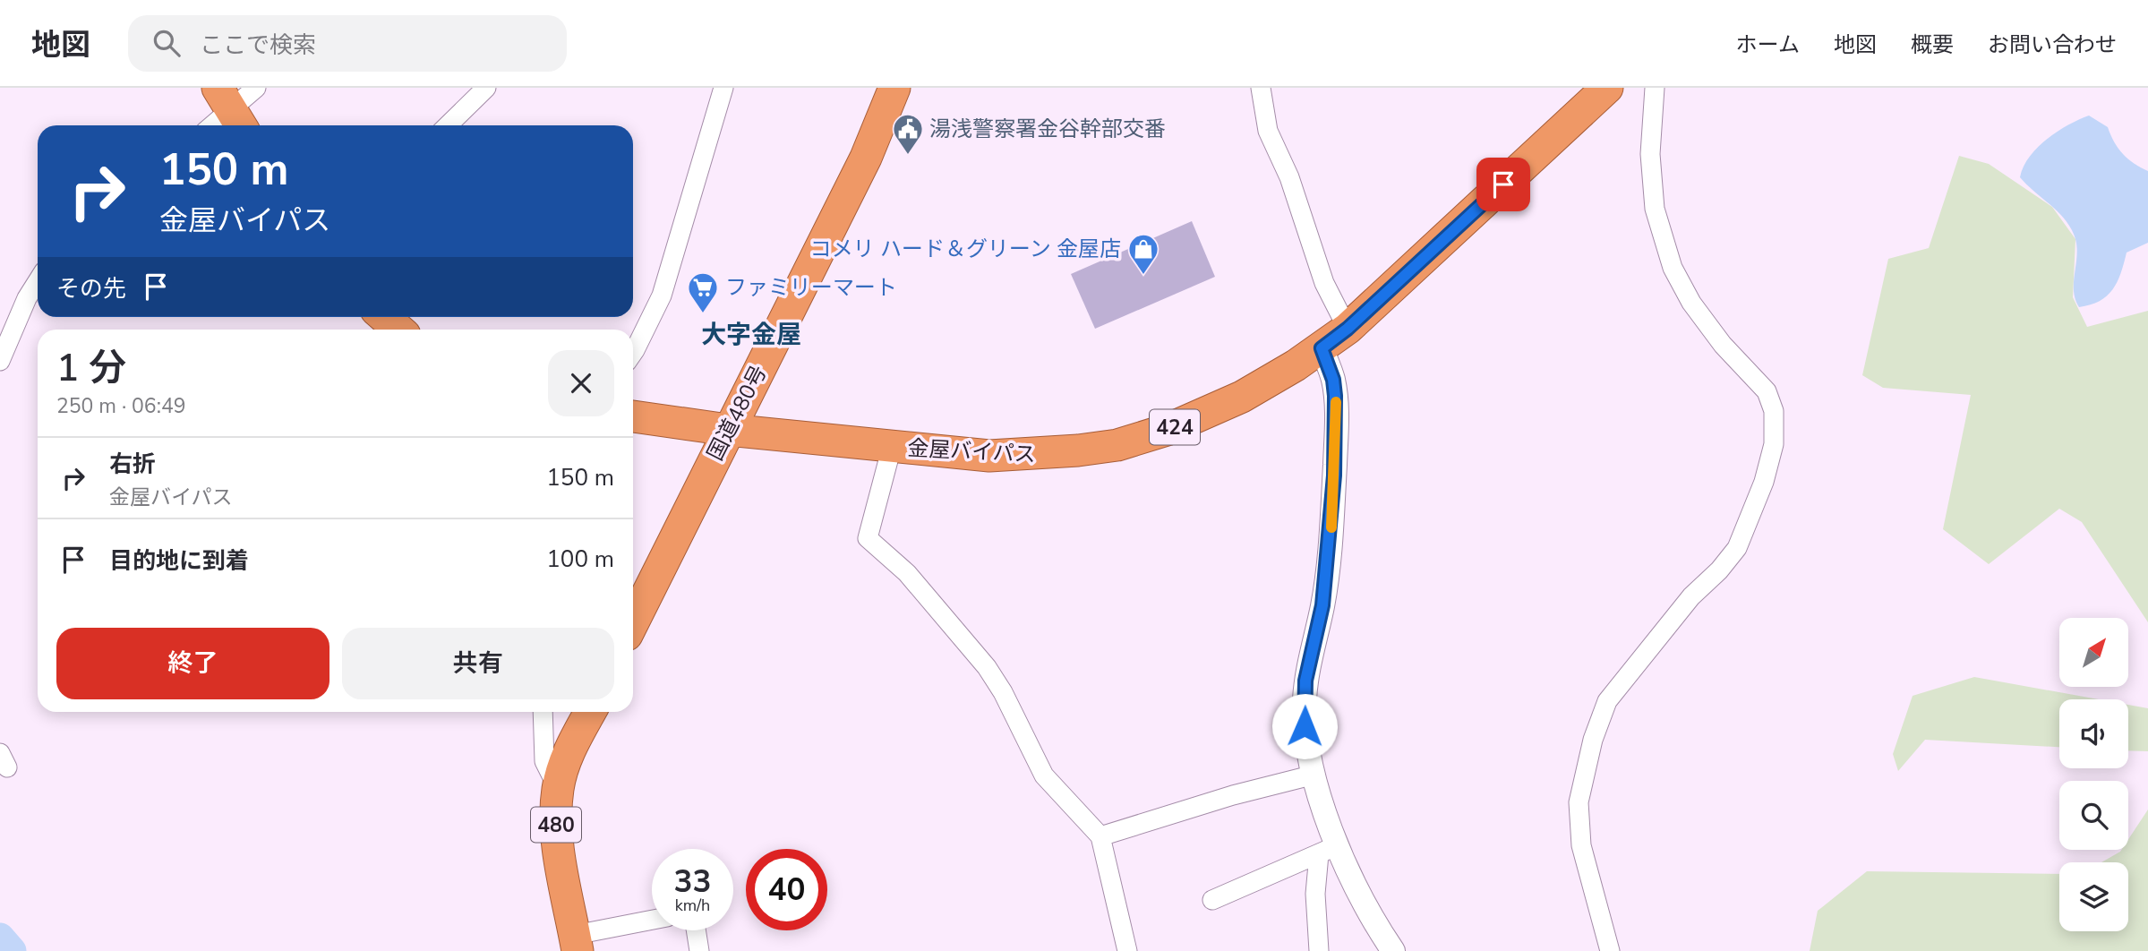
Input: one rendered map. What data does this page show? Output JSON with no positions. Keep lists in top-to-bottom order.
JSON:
{
  "streets": {
    "highway": [
      "国道480号",
      "424",
      "金屋バイパス",
      "480"
    ]
  },
  "crossings": [
    ["国道480号", "金屋バイパス"]
  ],
  "districts": ["大字金屋"],
  "places": {
    "public building": ["湯浅警察署金谷幹部交番"],
    "shop": ["コメリ ハード＆グリーン 金屋店"],
    "supermarket": ["ファミリーマート"]
  },
  "north": "top right",
  "page": {
    "header": "地図",
    "search": "ここで検索",
    "nav": [
      "ホーム",
      "地図",
      "概要",
      "お問い合わせ"
    ],
    "turn": ["150 m", "金屋バイパス"],
    "then": "その先",
    "heading": ["1 分", "250 m · 06:49"],
    "list": [
      {
        "name": "右折",
        "note": "金屋バイパス",
        "value": "150 m"
      },
      {
        "name": "目的地に到着",
        "value": "100 m"
      }
    ],
    "buttons": ["終了", "共有"],
    "speed": "33 km/h",
    "limit": "40"
  }
}
